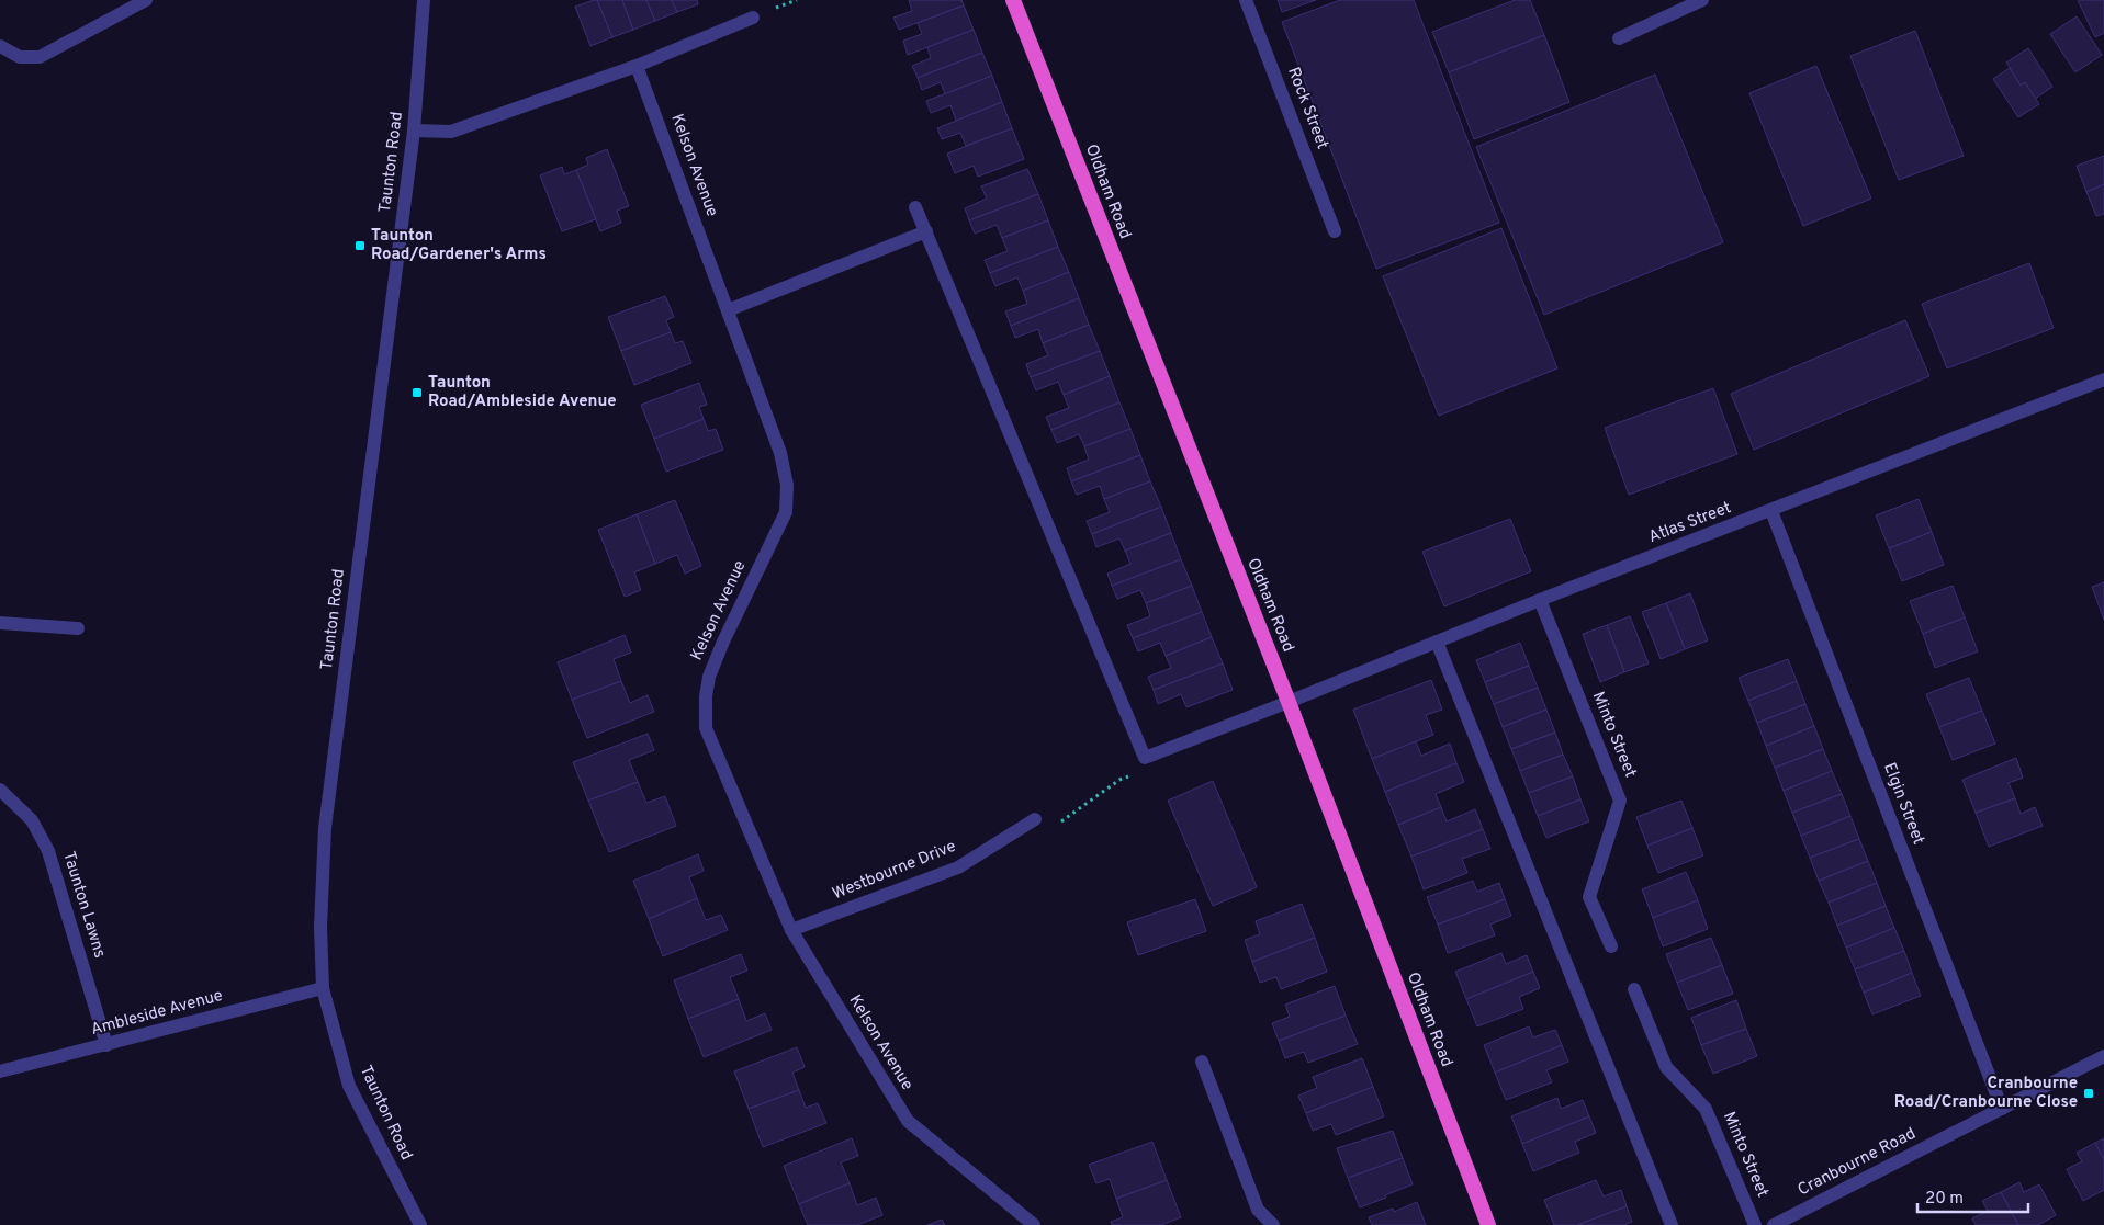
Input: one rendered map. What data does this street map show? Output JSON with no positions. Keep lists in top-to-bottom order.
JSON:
{
  "streets": {
    "highway": ["Oldham Road"],
    "street": [
      "Rock Street",
      "Taunton Road",
      "Kelson Avenue",
      "Atlas Street",
      "Minto Street",
      "Elgin Street",
      "Westbourne Drive",
      "Taunton Lawns",
      "Ambleside Avenue",
      "Cranbourne Road"
    ]
  },
  "crossings": [
    ["Taunton Road", "Ambleside Avenue"],
    ["Kelson Avenue", "Westbourne Drive"],
    ["Oldham Road", "Atlas Street"],
    ["Atlas Street", "Minto Street"],
    ["Atlas Street", "Elgin Street"],
    ["Elgin Street", "Cranbourne Road"],
    ["Taunton Lawns", "Ambleside Avenue"]
  ],
  "places": {
    "transit": ["Taunton Road/Gardener's Arms", "Taunton Road/Ambleside Avenue", "Cranbourne Road/Cranbourne Close"]
  },
  "scale_bar": "20 m"
}
